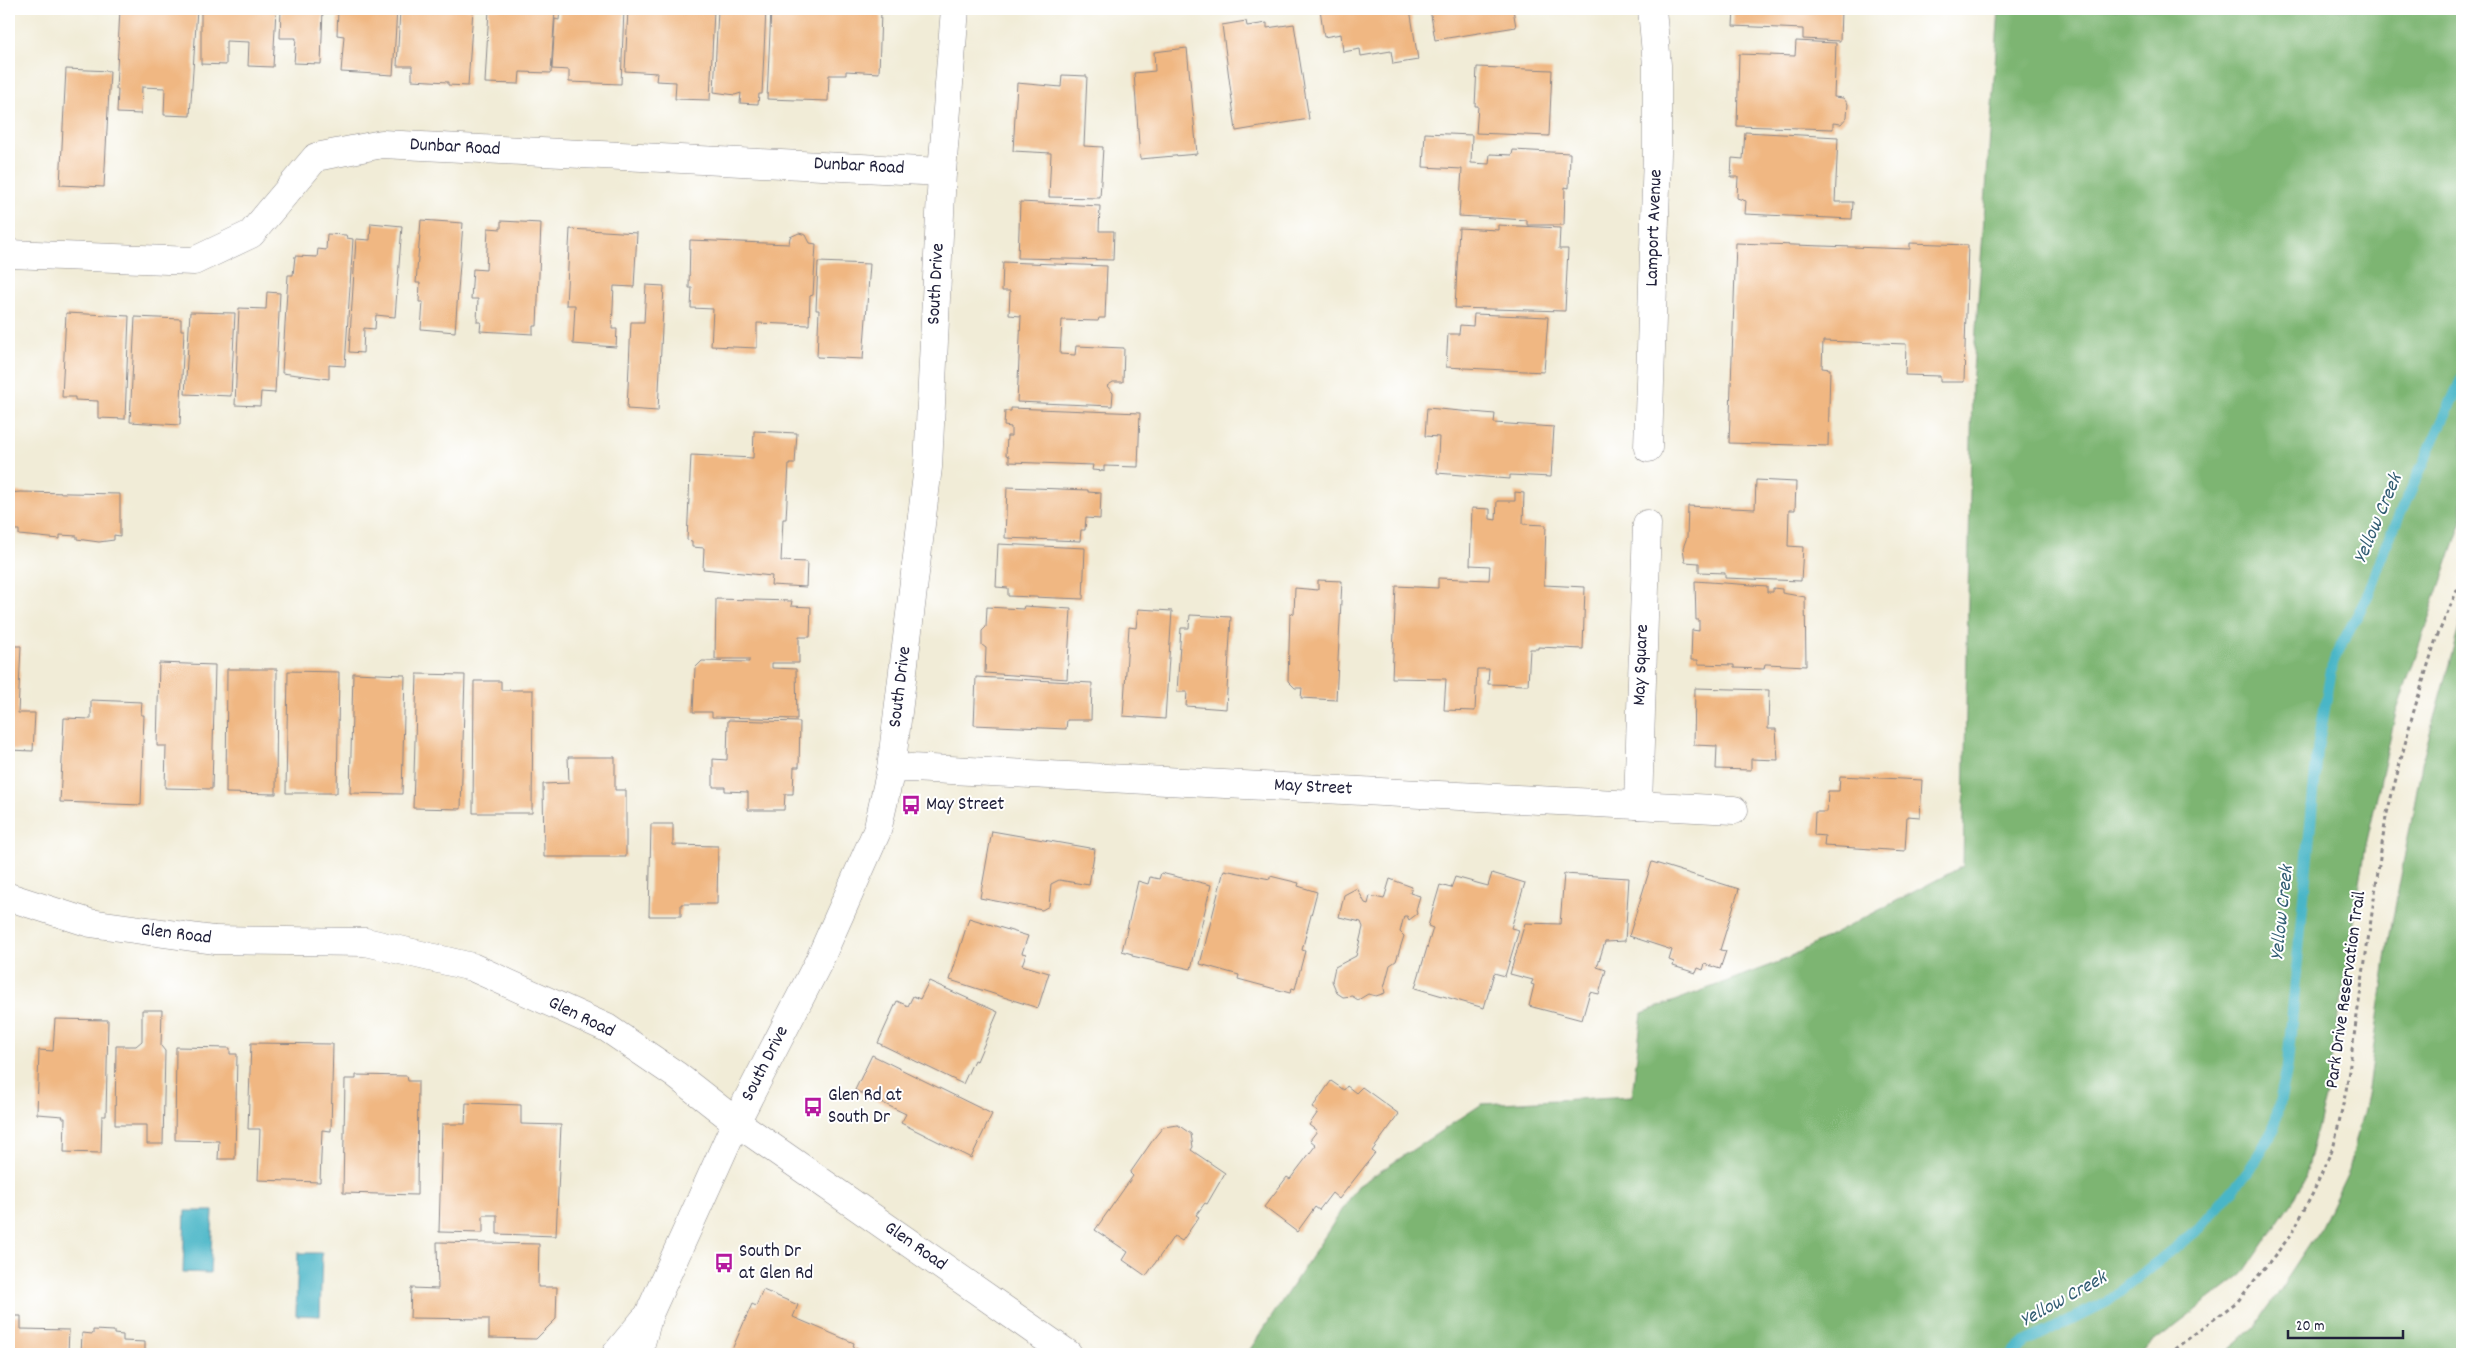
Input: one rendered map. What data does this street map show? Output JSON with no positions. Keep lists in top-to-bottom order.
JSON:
{
  "streets": {
    "street": [
      "Dunbar Road",
      "Lamport Avenue",
      "South Drive",
      "May Square",
      "May Street",
      "Glen Road"
    ],
    "path": ["Park Drive Reservation Trail"]
  },
  "crossings": [
    ["Dunbar Road", "South Drive"],
    ["South Drive", "May Street"],
    ["South Drive", "Glen Road"],
    ["May Square", "May Street"]
  ],
  "water": ["Yellow Creek"],
  "places": {
    "bus stop": ["May Street", "Glen Rd at South Dr", "South Dr at Glen Rd"]
  },
  "scale_bar": "20 m"
}
